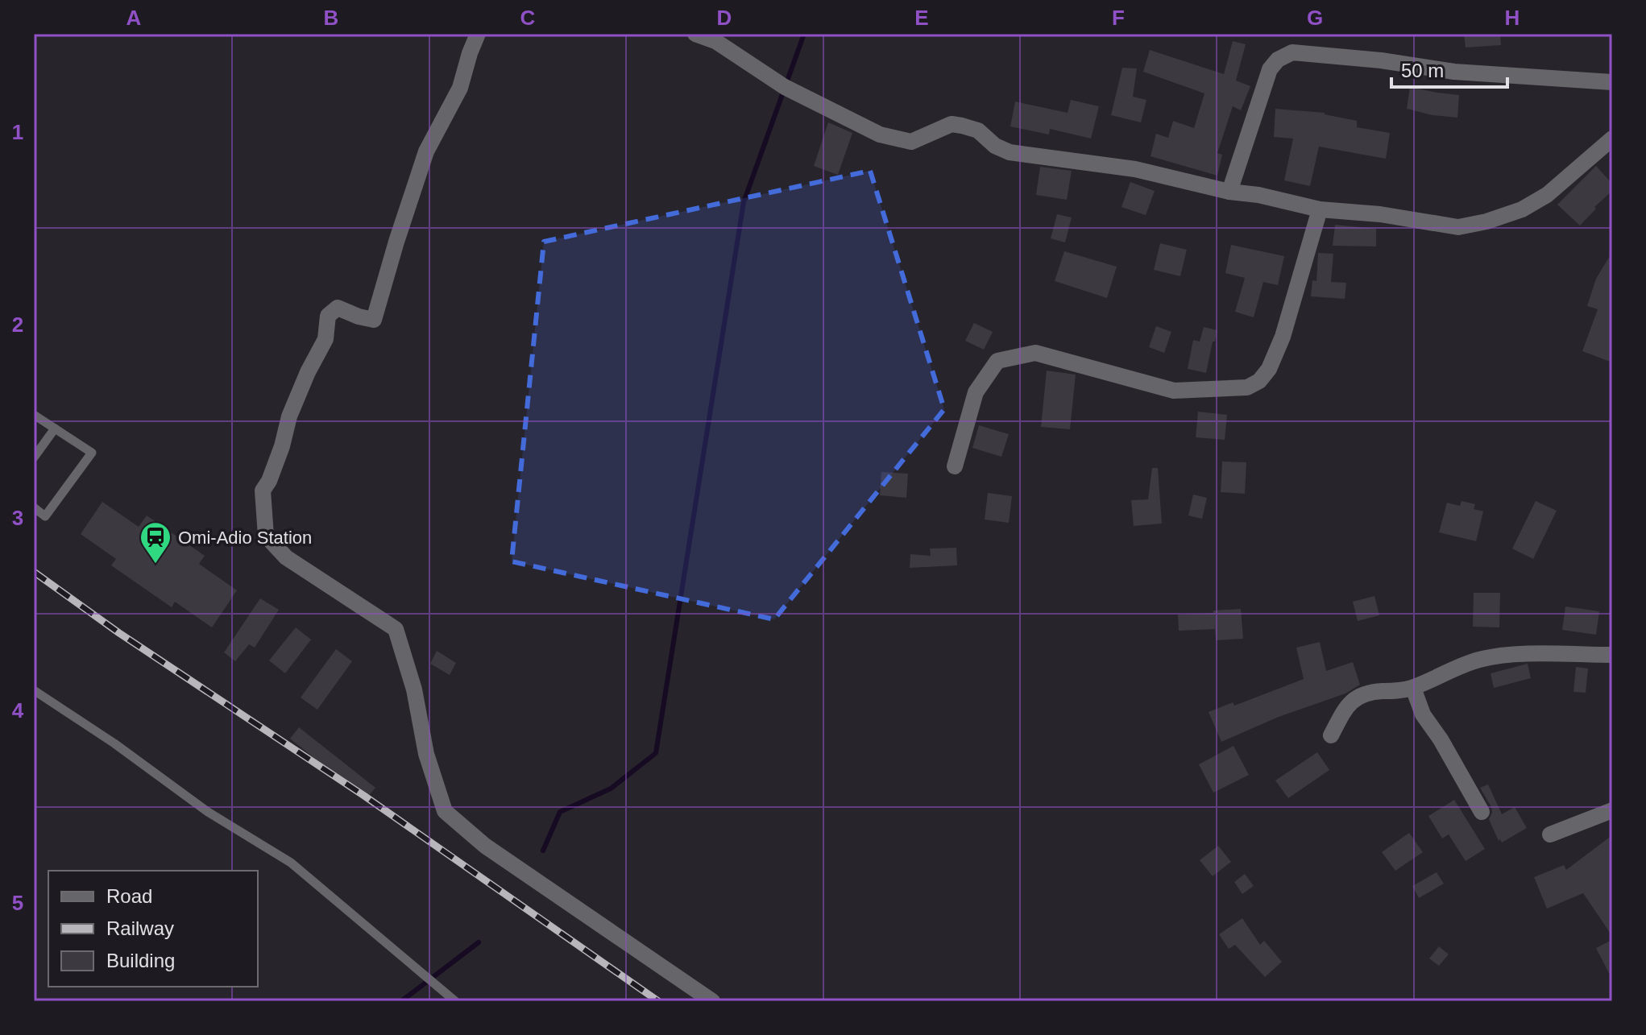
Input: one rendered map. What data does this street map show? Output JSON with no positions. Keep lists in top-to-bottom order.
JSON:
{
  "places": {
    "station": ["Omi-Adio Station"]
  },
  "legend": ["Road", "Railway", "Building"],
  "scale_bar": "50 m",
  "grid": {
    "columns": [
      "A",
      "B",
      "C",
      "D",
      "E",
      "F",
      "G",
      "H"
    ],
    "rows": [
      "1",
      "2",
      "3",
      "4",
      "5"
    ]
  }
}
